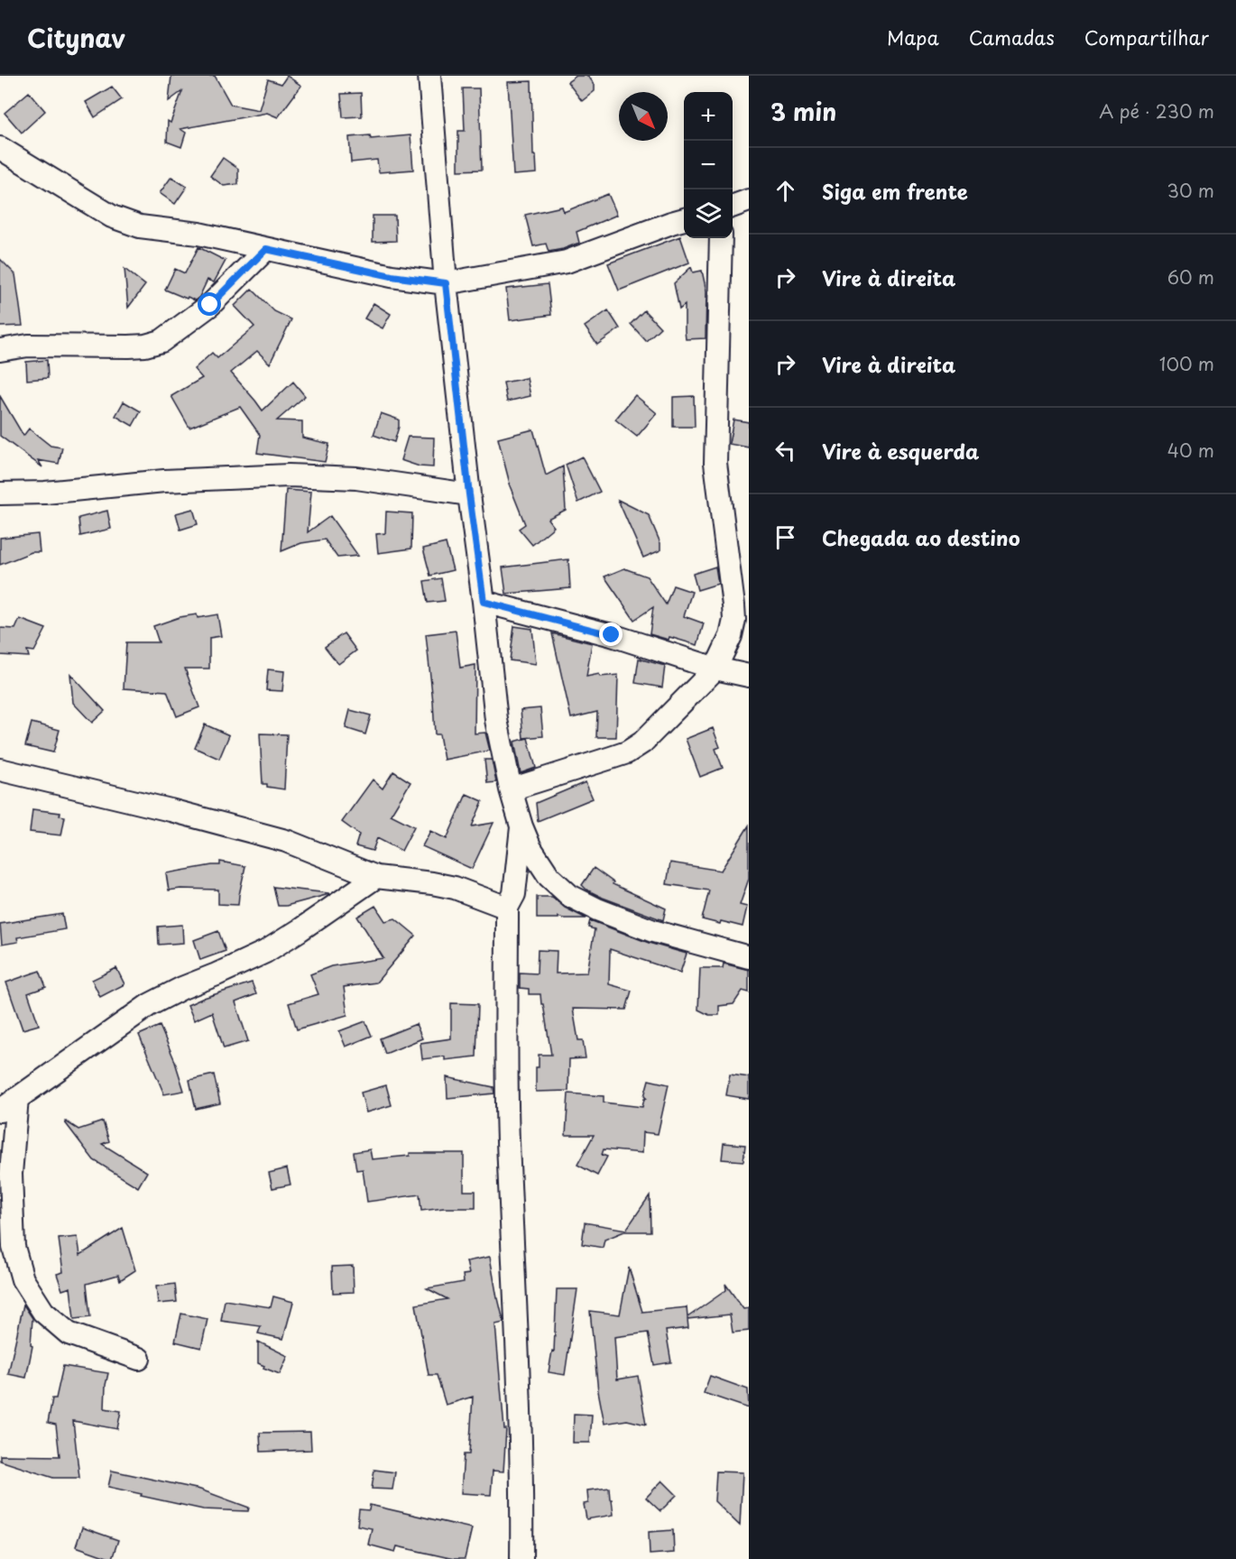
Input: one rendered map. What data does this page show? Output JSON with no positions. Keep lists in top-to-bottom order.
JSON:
{
  "north": "bottom right",
  "page": {
    "header": "Citynav",
    "nav": ["Mapa", "Camadas", "Compartilhar"],
    "heading": ["3 min", "A pé · 230 m"],
    "map_buttons": ["+", "−"],
    "list": [
      ["Siga em frente", "30 m"],
      ["Vire à direita", "60 m"],
      ["Vire à direita", "100 m"],
      ["Vire à esquerda", "40 m"],
      "Chegada ao destino"
    ]
  }
}
